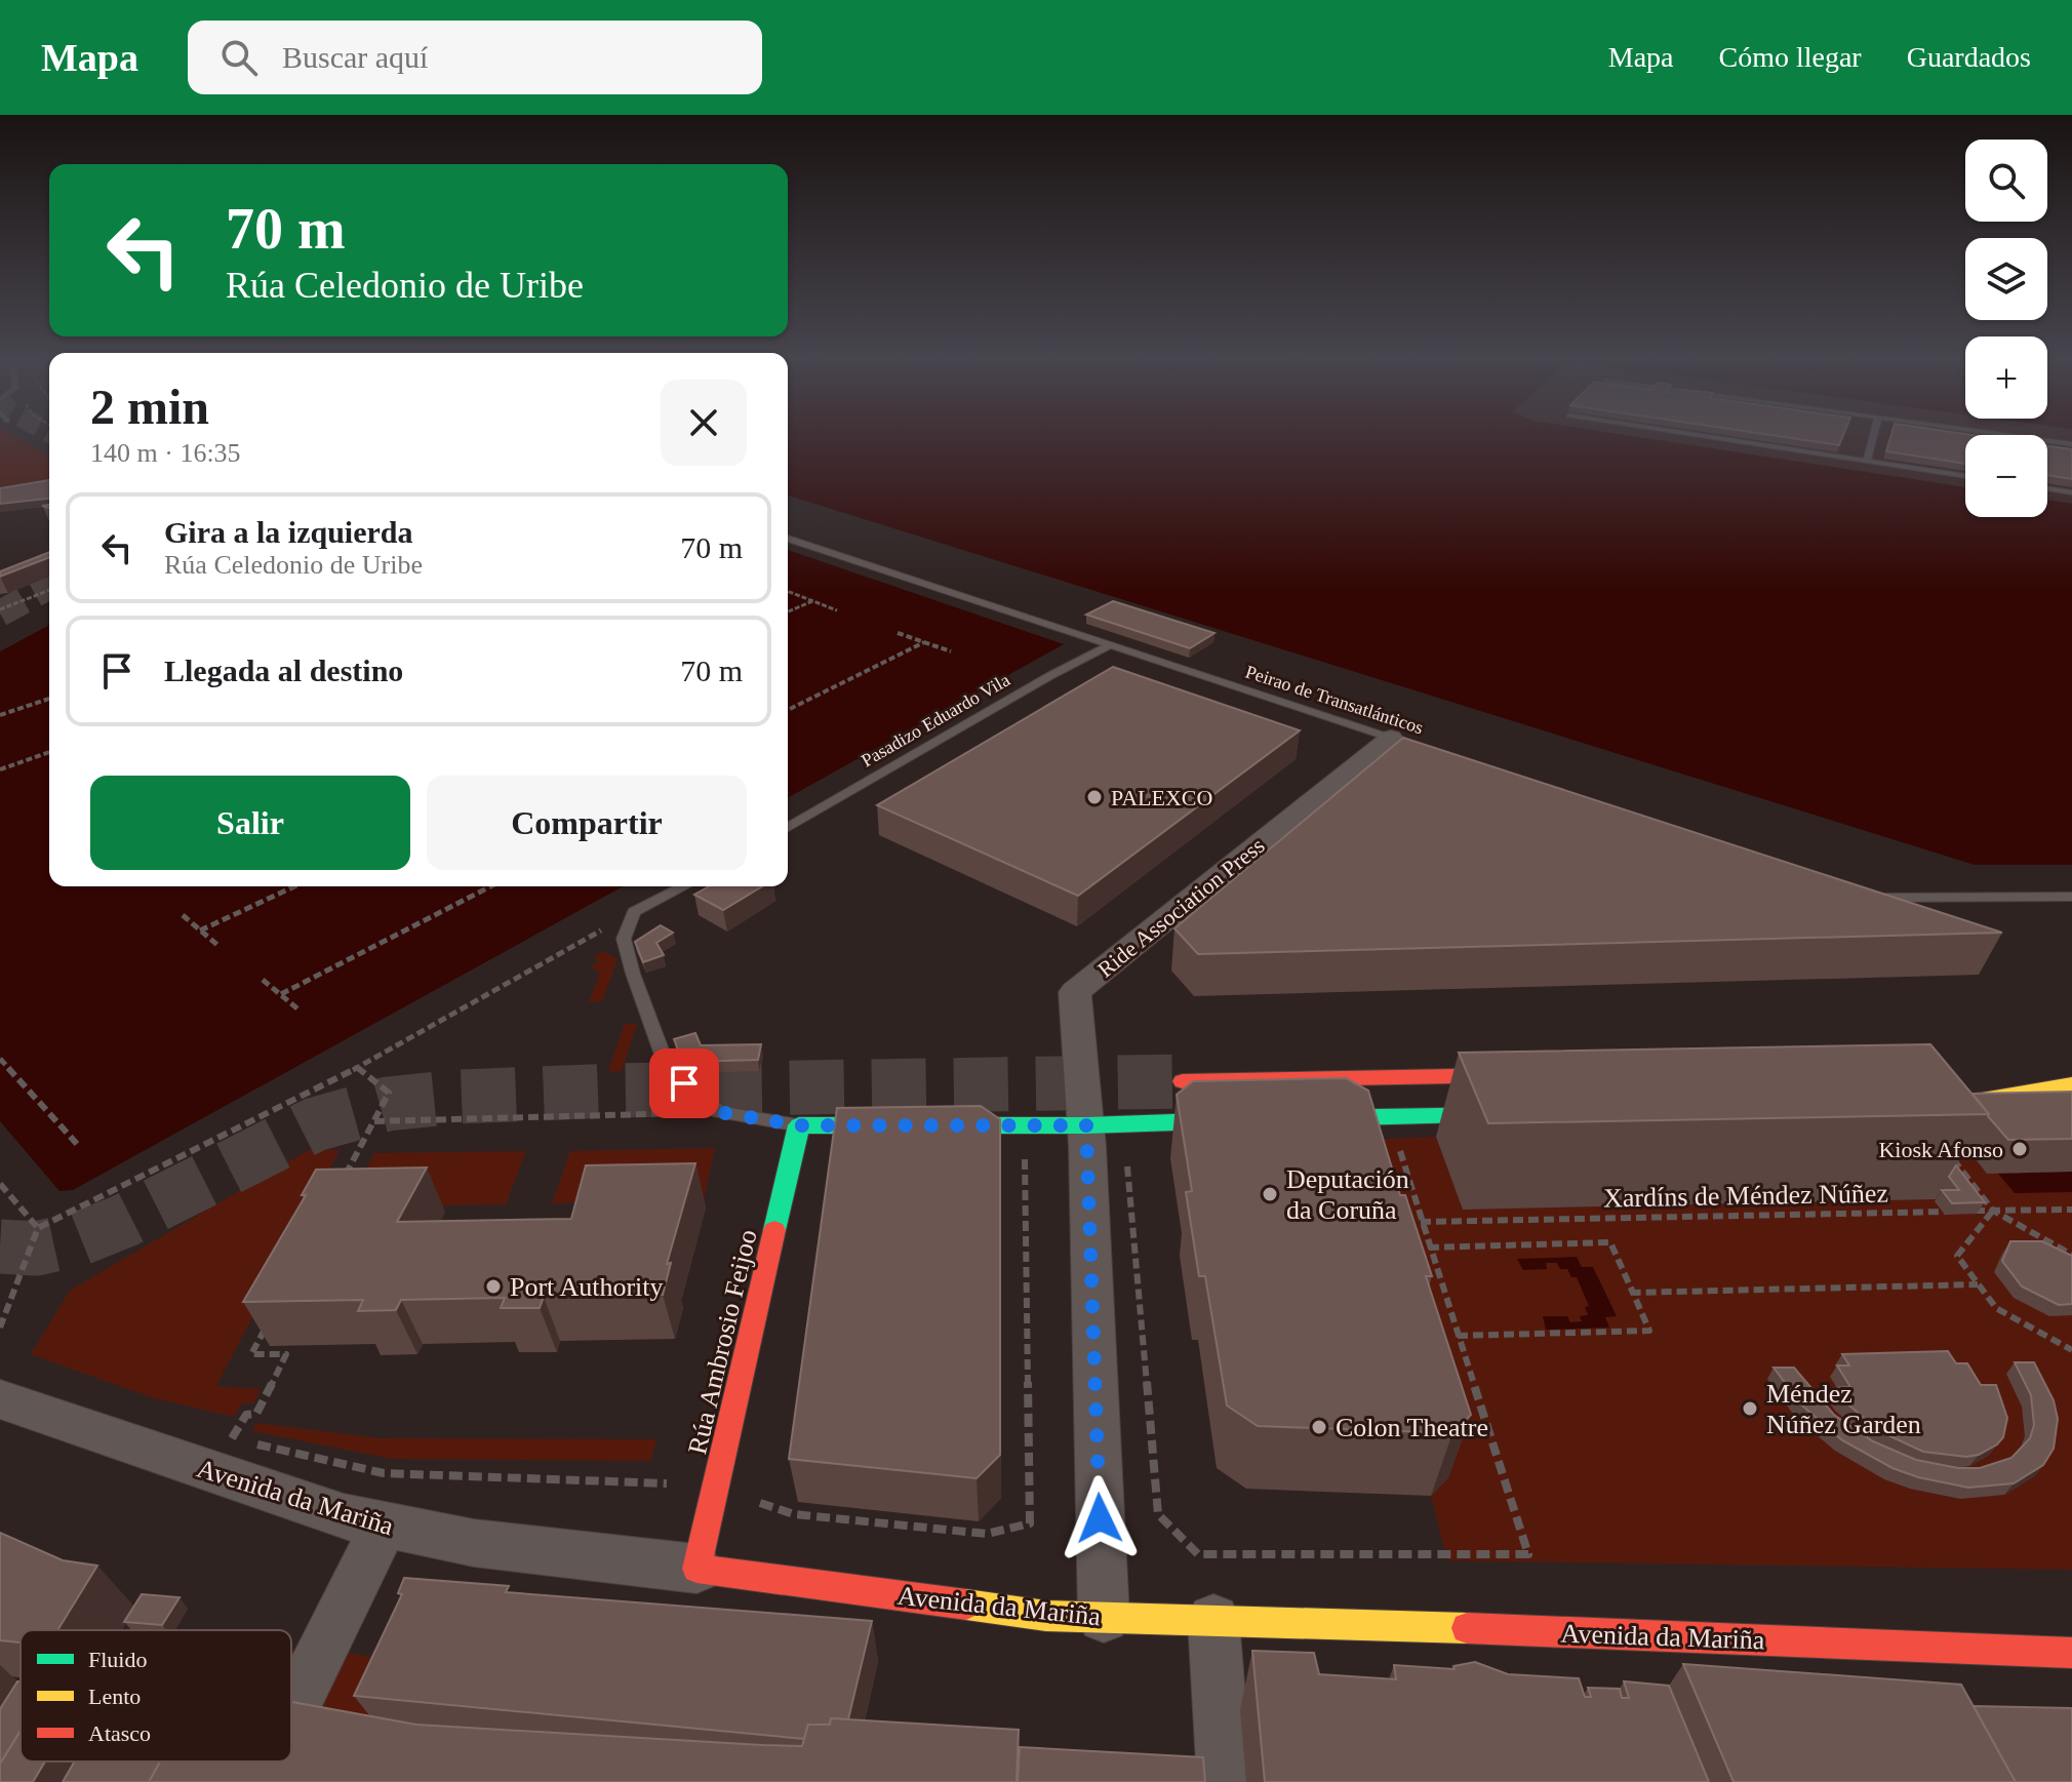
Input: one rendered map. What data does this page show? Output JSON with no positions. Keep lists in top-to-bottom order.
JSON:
{
  "streets": {
    "street": ["Ride Association Press", "Rúa Ambrosio Feijoo", "Avenida da Mariña"],
    "lane": ["Peirao de Transatlánticos", "Pasadizo Eduardo Vila"],
    "path": ["Xardíns de Méndez Núñez"]
  },
  "crossings": [
    ["Peirao de Transatlánticos", "Pasadizo Eduardo Vila"],
    ["Peirao de Transatlánticos", "Ride Association Press"],
    ["Rúa Ambrosio Feijoo", "Avenida da Mariña"]
  ],
  "places": [
    "PALEXCO",
    "Kiosk Afonso",
    "Deputación da Coruña",
    "Port Authority",
    "Méndez Núñez Garden",
    "Colon Theatre"
  ],
  "legend": ["Fluido", "Lento", "Atasco"],
  "page": {
    "header": "Mapa",
    "search": "Buscar aquí",
    "nav": ["Mapa", "Cómo llegar", "Guardados"],
    "map_buttons": ["+", "−"],
    "turn": ["70 m", "Rúa Celedonio de Uribe"],
    "heading": ["2 min", "140 m · 16:35"],
    "list": [
      {
        "name": "Gira a la izquierda",
        "note": "Rúa Celedonio de Uribe",
        "value": "70 m"
      },
      {
        "name": "Llegada al destino",
        "value": "70 m"
      }
    ],
    "buttons": ["Salir", "Compartir"]
  }
}
